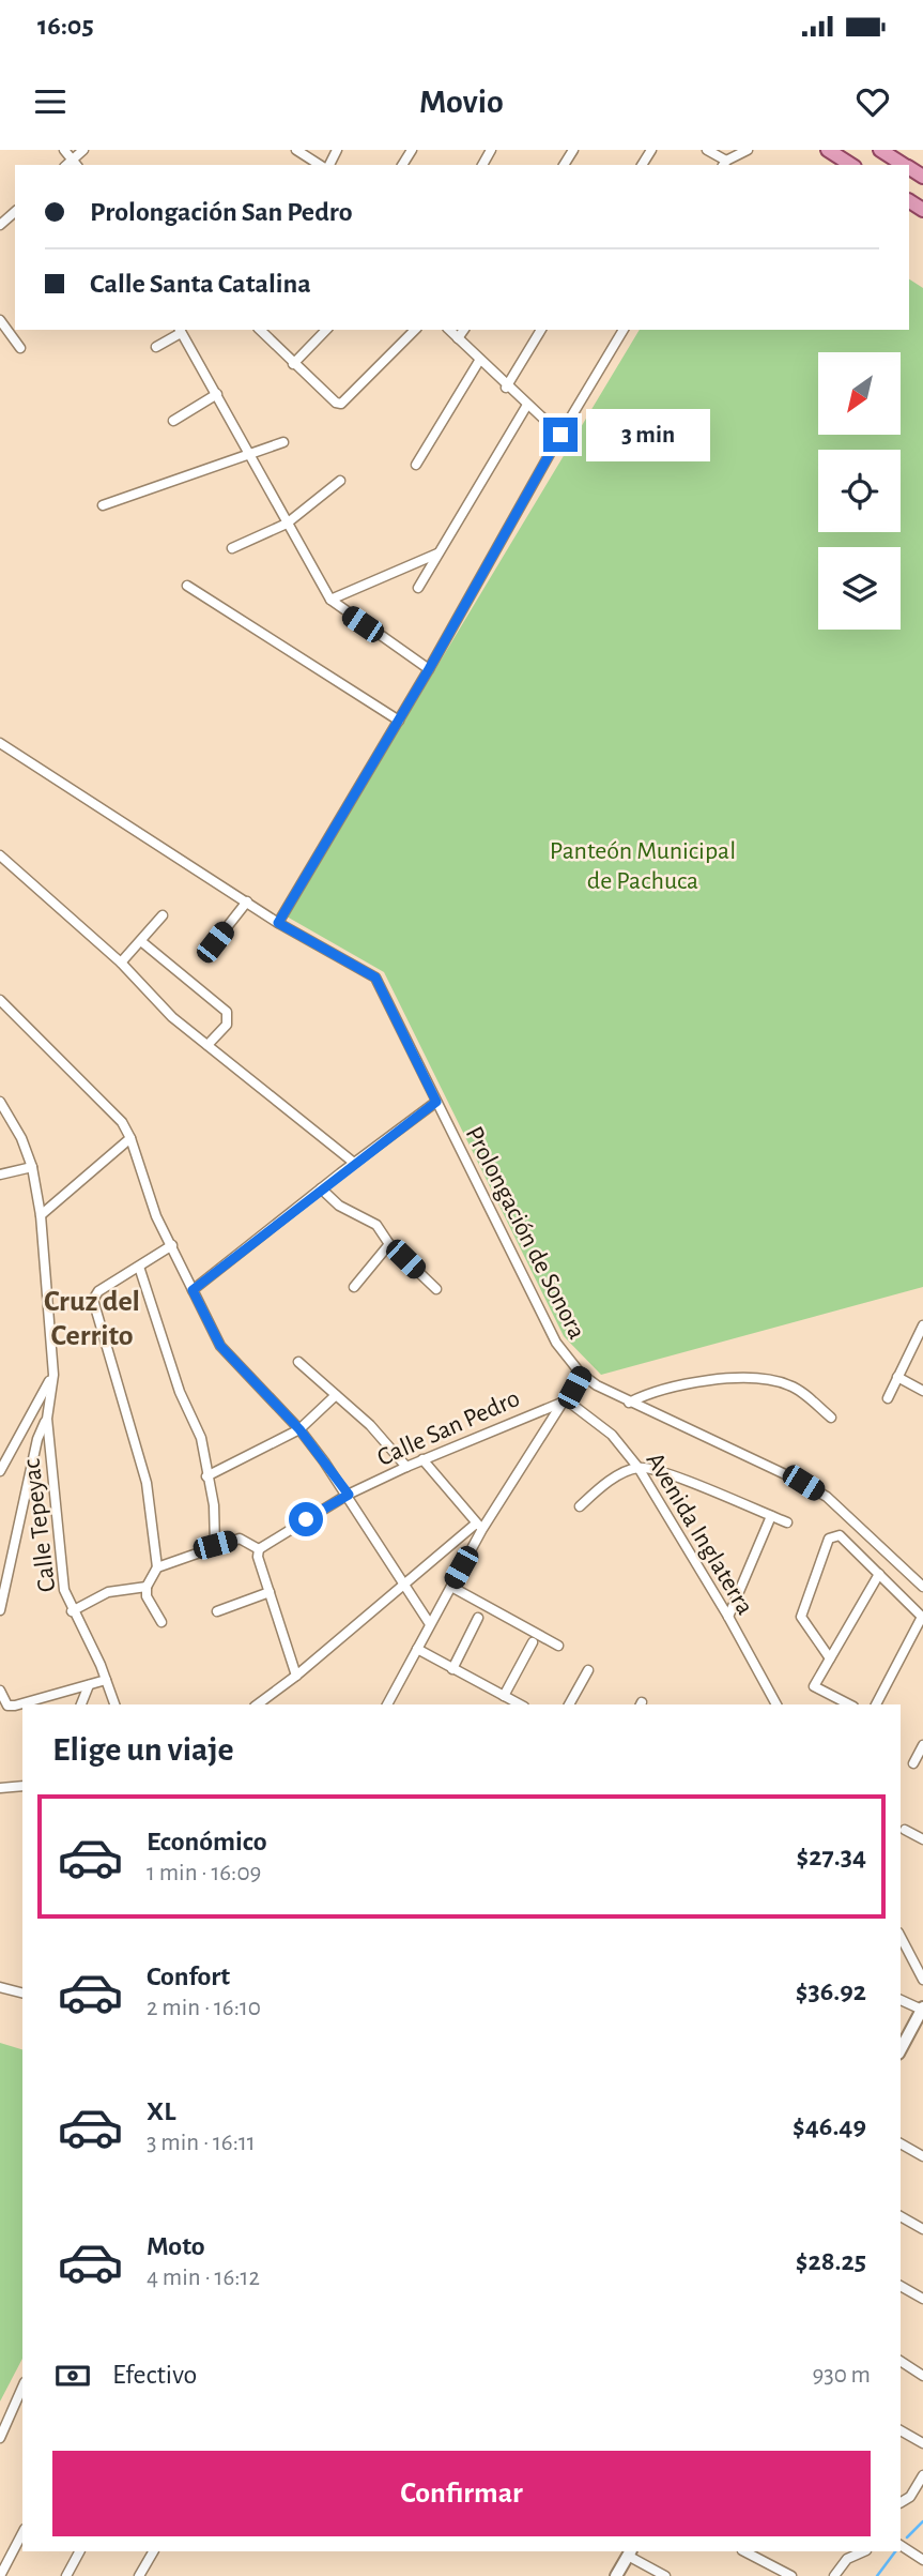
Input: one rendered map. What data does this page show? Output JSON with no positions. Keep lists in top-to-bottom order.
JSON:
{
  "streets": {
    "street": [
      "Prolongación de Sonora",
      "Calle San Pedro",
      "Calle Tepeyac",
      "Avenida Inglaterra"
    ]
  },
  "crossings": [
    ["Calle San Pedro", "Avenida Inglaterra"]
  ],
  "districts": ["Cruz del Cerrito"],
  "parks": ["Panteón Municipal de Pachuca"],
  "north": "bottom left",
  "page": {
    "status": "16:05",
    "header": "Movio",
    "banner": ["Prolongación San Pedro", "Calle Santa Catalina"],
    "bubble": "3 min",
    "heading": "Elige un viaje",
    "list": [
      {
        "name": "Económico",
        "note": "1 min · 16:09",
        "value": "$27.34"
      },
      {
        "name": "Confort",
        "note": "2 min · 16:10",
        "value": "$36.92"
      },
      {
        "name": "XL",
        "note": "3 min · 16:11",
        "value": "$46.49"
      },
      {
        "name": "Moto",
        "note": "4 min · 16:12",
        "value": "$28.25"
      }
    ],
    "pay": ["Efectivo", "930 m"],
    "buttons": "Confirmar"
  }
}
